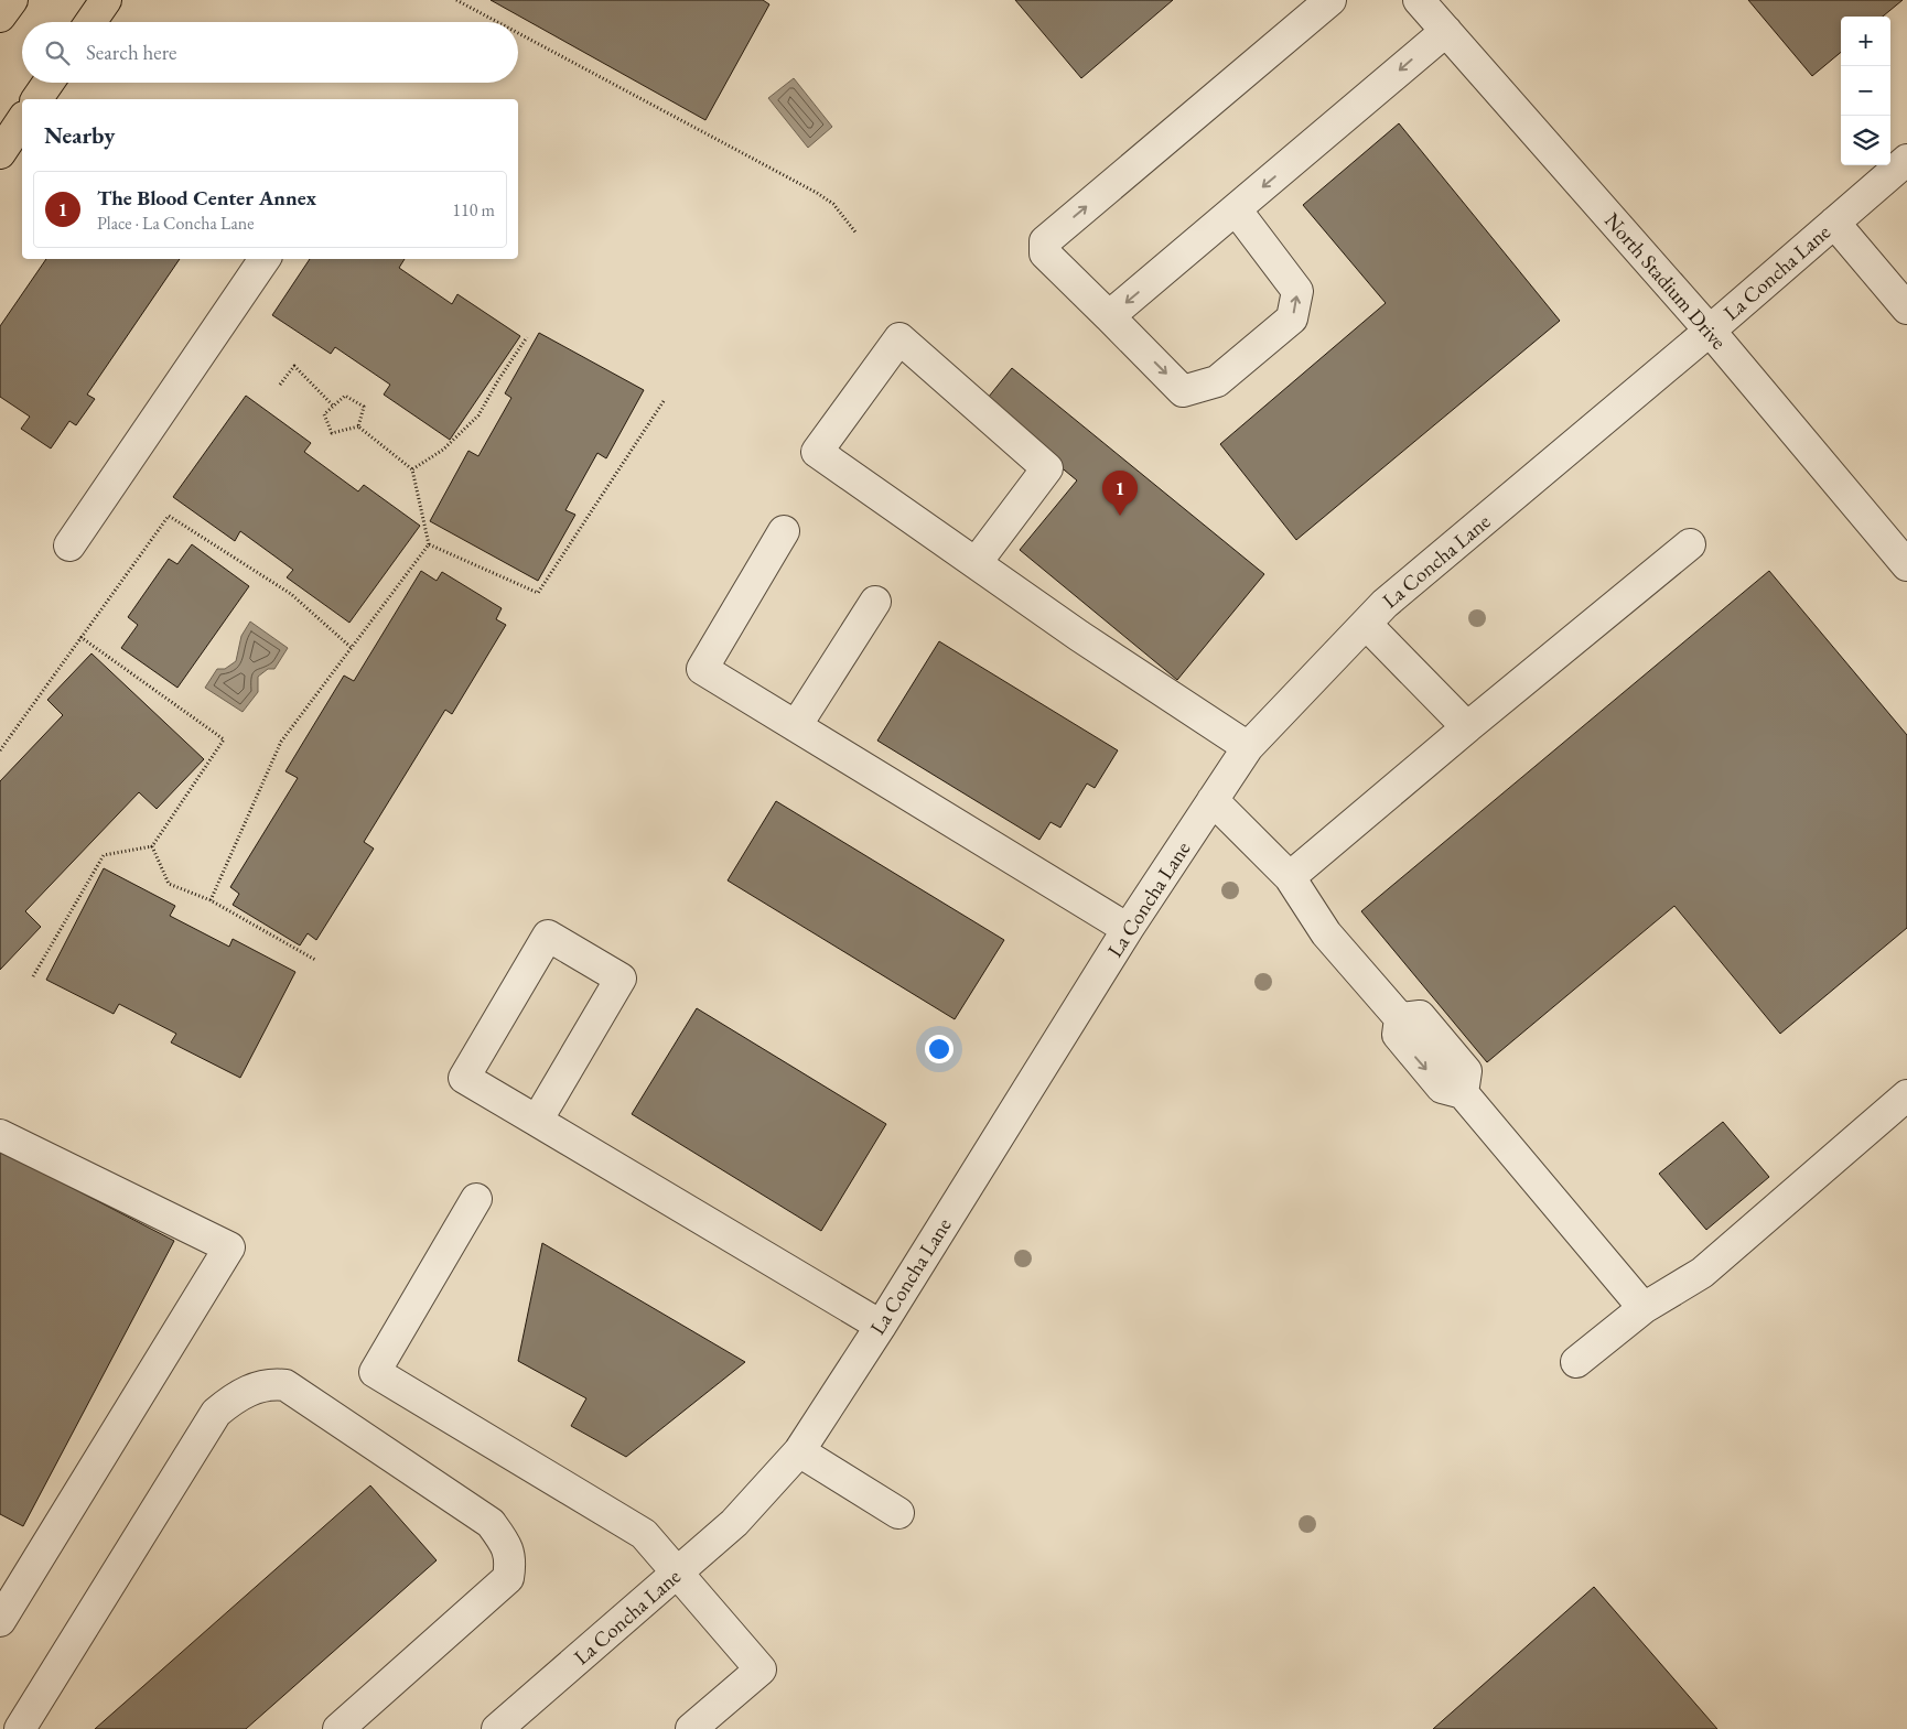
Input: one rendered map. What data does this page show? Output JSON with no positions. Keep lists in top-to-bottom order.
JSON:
{
  "streets": {
    "street": ["La Concha Lane", "North Stadium Drive"]
  },
  "crossings": [
    ["La Concha Lane", "North Stadium Drive"]
  ],
  "page": {
    "map_buttons": ["+", "−"],
    "search": "Search here",
    "heading": "Nearby",
    "list": [
      {
        "mark": "1",
        "name": "The Blood Center Annex",
        "note": "Place · La Concha Lane",
        "value": "110 m"
      }
    ],
    "pins": "1"
  }
}
